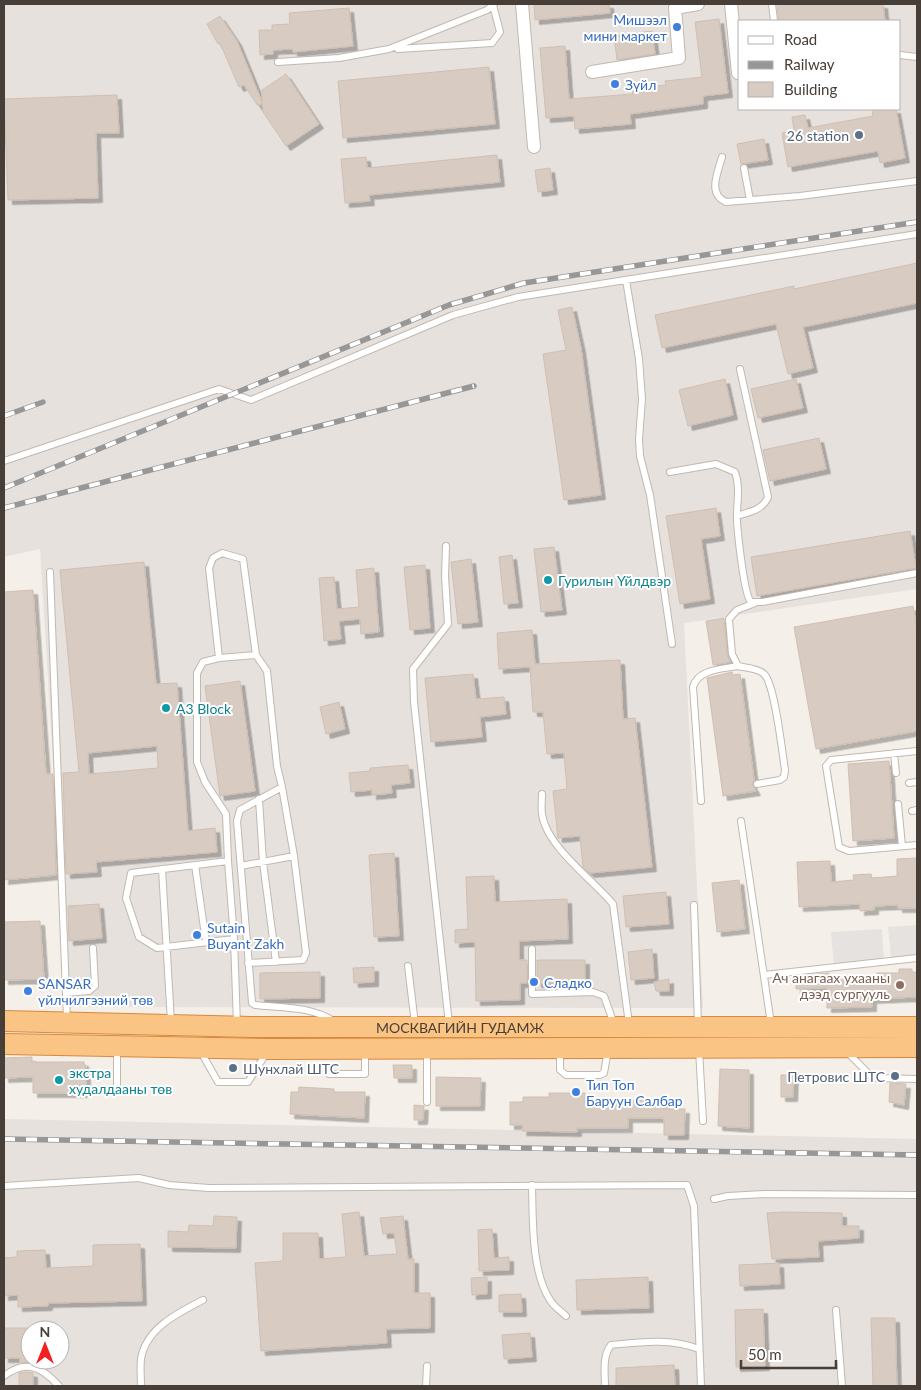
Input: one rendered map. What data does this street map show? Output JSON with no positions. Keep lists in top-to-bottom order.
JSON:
{
  "streets": {
    "highway": ["МОСКВАГИЙН ГУДАМЖ"]
  },
  "places": [
    "Мишээл мини маркет",
    "Зүйл",
    "26 station",
    "Гурилын Үйлдвэр",
    "A3 Block",
    "Sutain Buyant Zakh",
    "Сладко",
    "Ач анагаах ухааны дээд сургууль",
    "SANSAR үйлчилгээний төв",
    "Шунхлай ШТС",
    "Петровис ШТС",
    "экстра худалдааны төв",
    "Тип Топ Баруун Салбар"
  ],
  "legend": ["Road", "Railway", "Building"],
  "scale_bar": "50 m",
  "north": "top"
}
